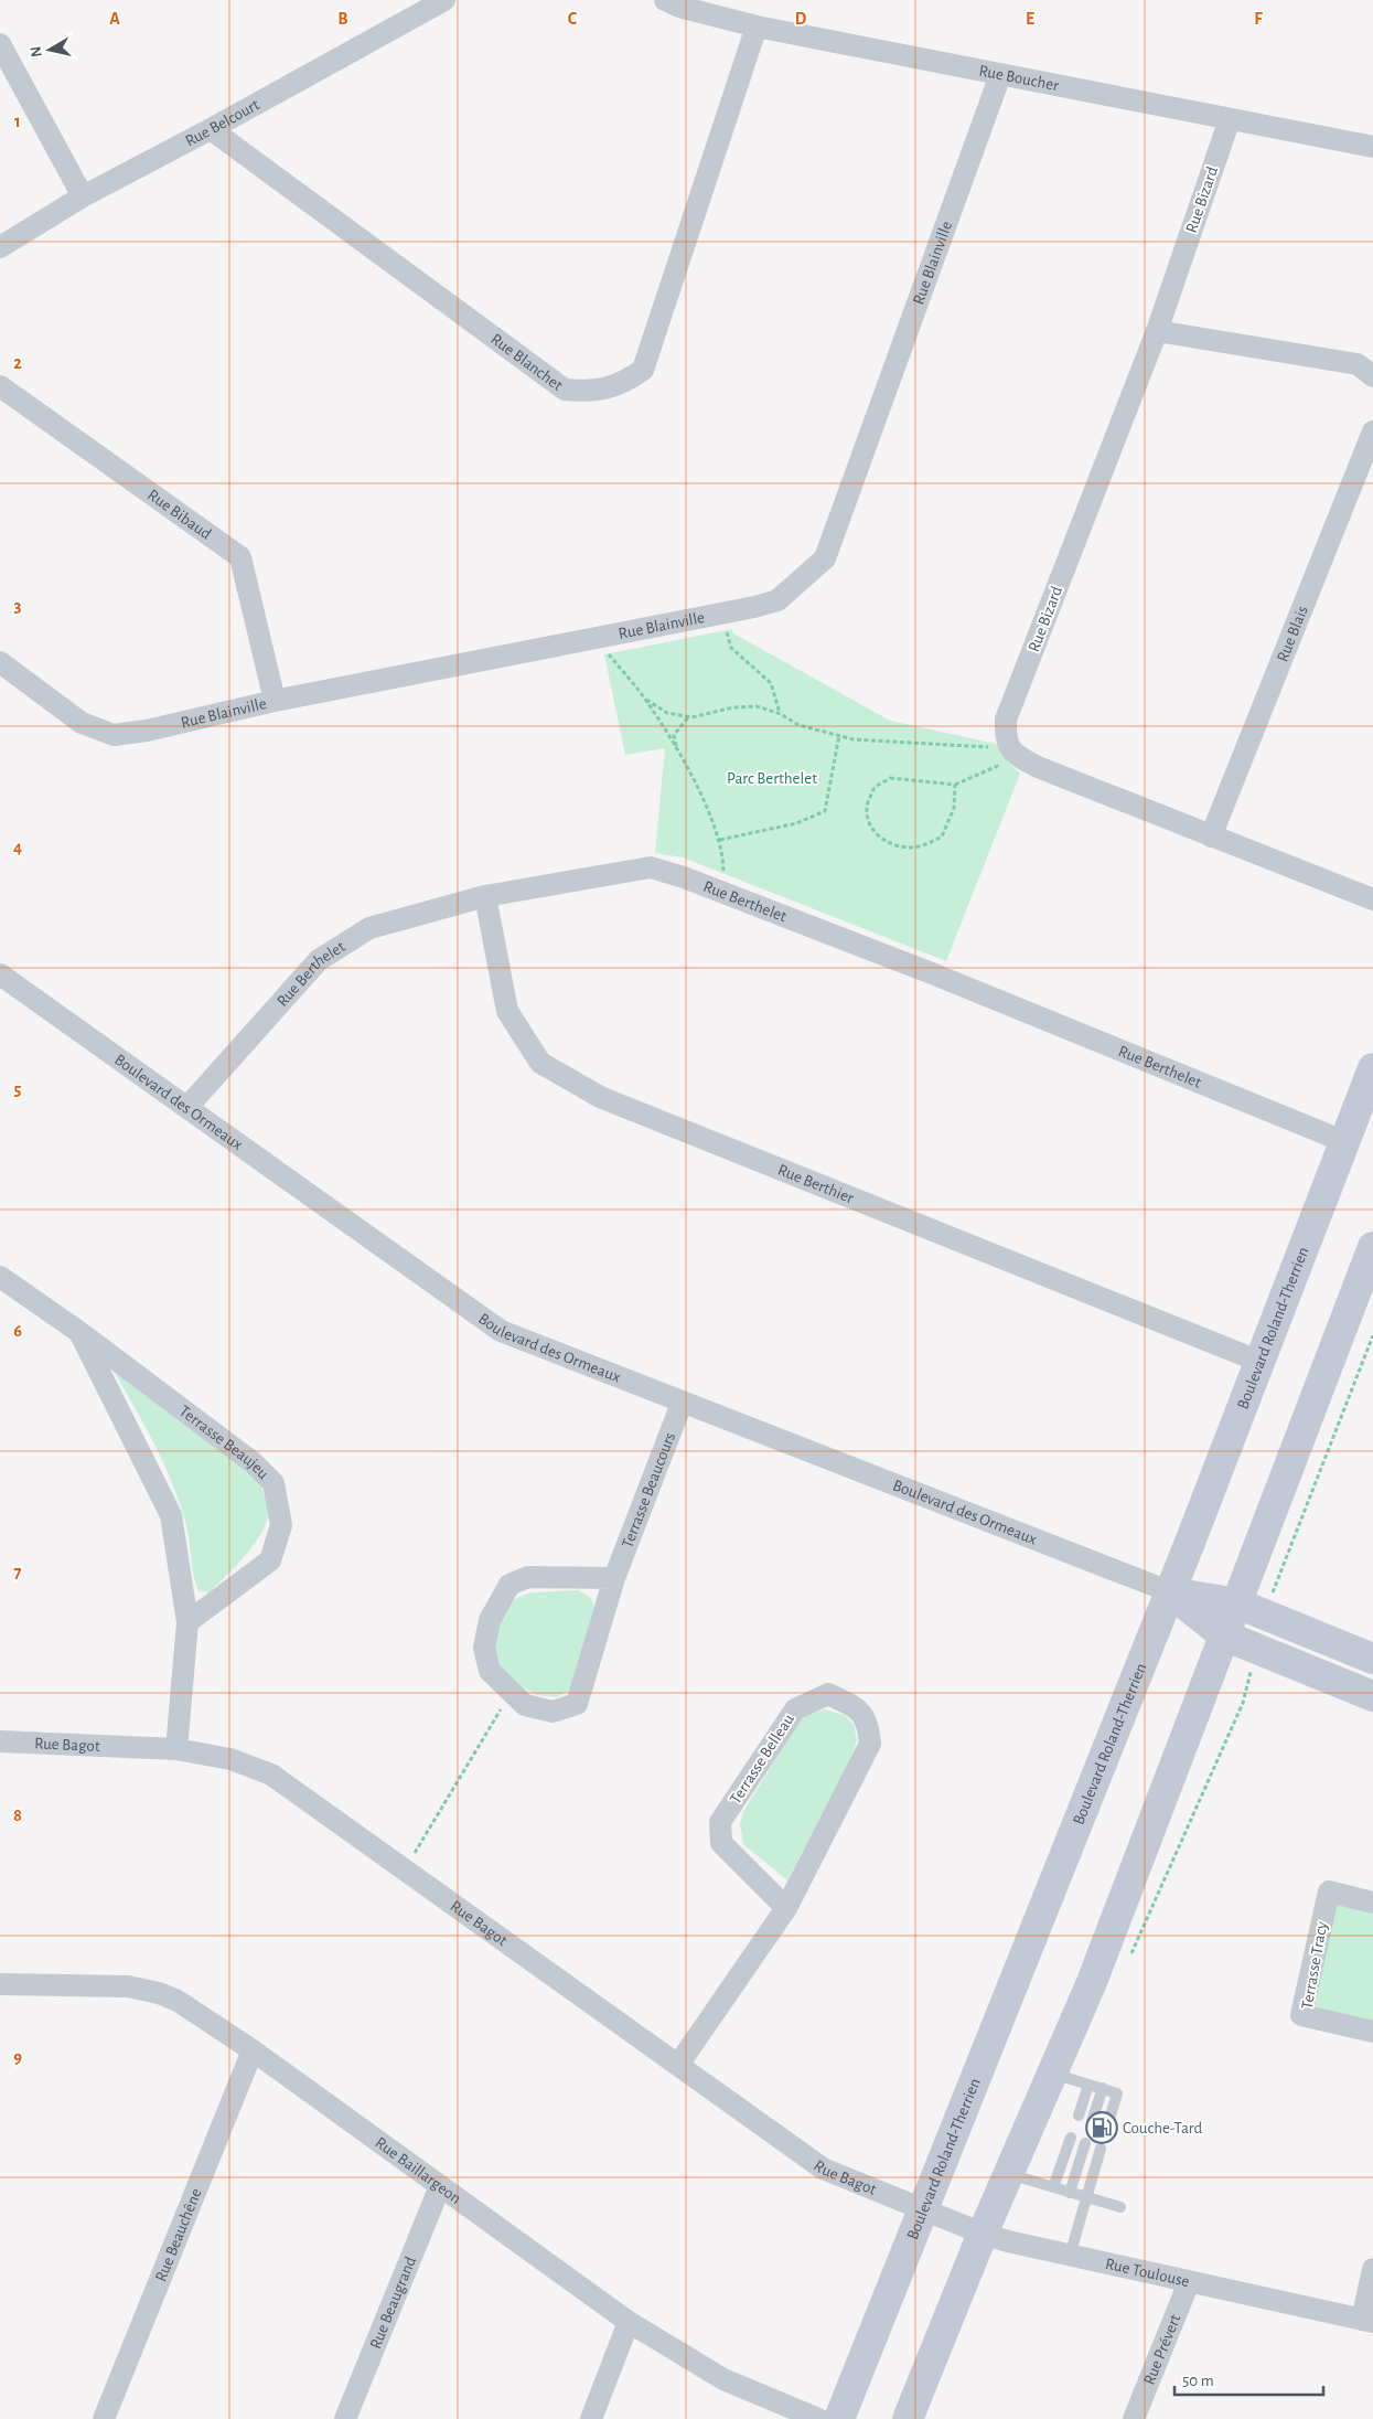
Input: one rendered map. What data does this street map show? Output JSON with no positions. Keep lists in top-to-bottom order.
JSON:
{
  "streets": {
    "main road": ["Boulevard des Ormeaux", "Boulevard Roland-Therrien"],
    "street": [
      "Rue Boucher",
      "Rue Belcourt",
      "Rue Bizard",
      "Rue Blainville",
      "Rue Blanchet",
      "Rue Bibaud",
      "Rue Blais",
      "Rue Berthelet",
      "Rue Berthier",
      "Terrasse Beaujeu",
      "Terrasse Beaucours",
      "Rue Bagot",
      "Terrasse Belleau",
      "Terrasse Tracy",
      "Rue Baillargeon",
      "Rue Beauchêne",
      "Rue Toulouse",
      "Rue Beaugrand",
      "Rue Prévert"
    ]
  },
  "crossings": [
    ["Rue Boucher", "Rue Bizard"],
    ["Rue Boucher", "Rue Blainville"],
    ["Rue Boucher", "Rue Blanchet"],
    ["Rue Belcourt", "Rue Blanchet"],
    ["Rue Blainville", "Rue Bibaud"],
    ["Rue Berthelet", "Boulevard des Ormeaux"],
    ["Rue Berthelet", "Rue Berthier"],
    ["Rue Berthelet", "Boulevard Roland-Therrien"],
    ["Boulevard des Ormeaux", "Boulevard Roland-Therrien"],
    ["Boulevard des Ormeaux", "Terrasse Beaucours"],
    ["Rue Berthier", "Boulevard Roland-Therrien"],
    ["Boulevard Roland-Therrien", "Rue Bagot"],
    ["Boulevard Roland-Therrien", "Rue Toulouse"],
    ["Terrasse Beaujeu", "Rue Bagot"],
    ["Rue Bagot", "Terrasse Belleau"],
    ["Rue Bagot", "Rue Toulouse"],
    ["Rue Baillargeon", "Rue Beauchêne"],
    ["Rue Baillargeon", "Rue Beaugrand"],
    ["Rue Toulouse", "Rue Prévert"]
  ],
  "parks": ["Parc Berthelet"],
  "places": {
    "fuel station": ["Couche-Tard"]
  },
  "scale_bar": "50 m",
  "north": "left",
  "grid": {
    "columns": [
      "A",
      "B",
      "C",
      "D",
      "E",
      "F"
    ],
    "rows": [
      "1",
      "2",
      "3",
      "4",
      "5",
      "6",
      "7",
      "8",
      "9"
    ]
  }
}
